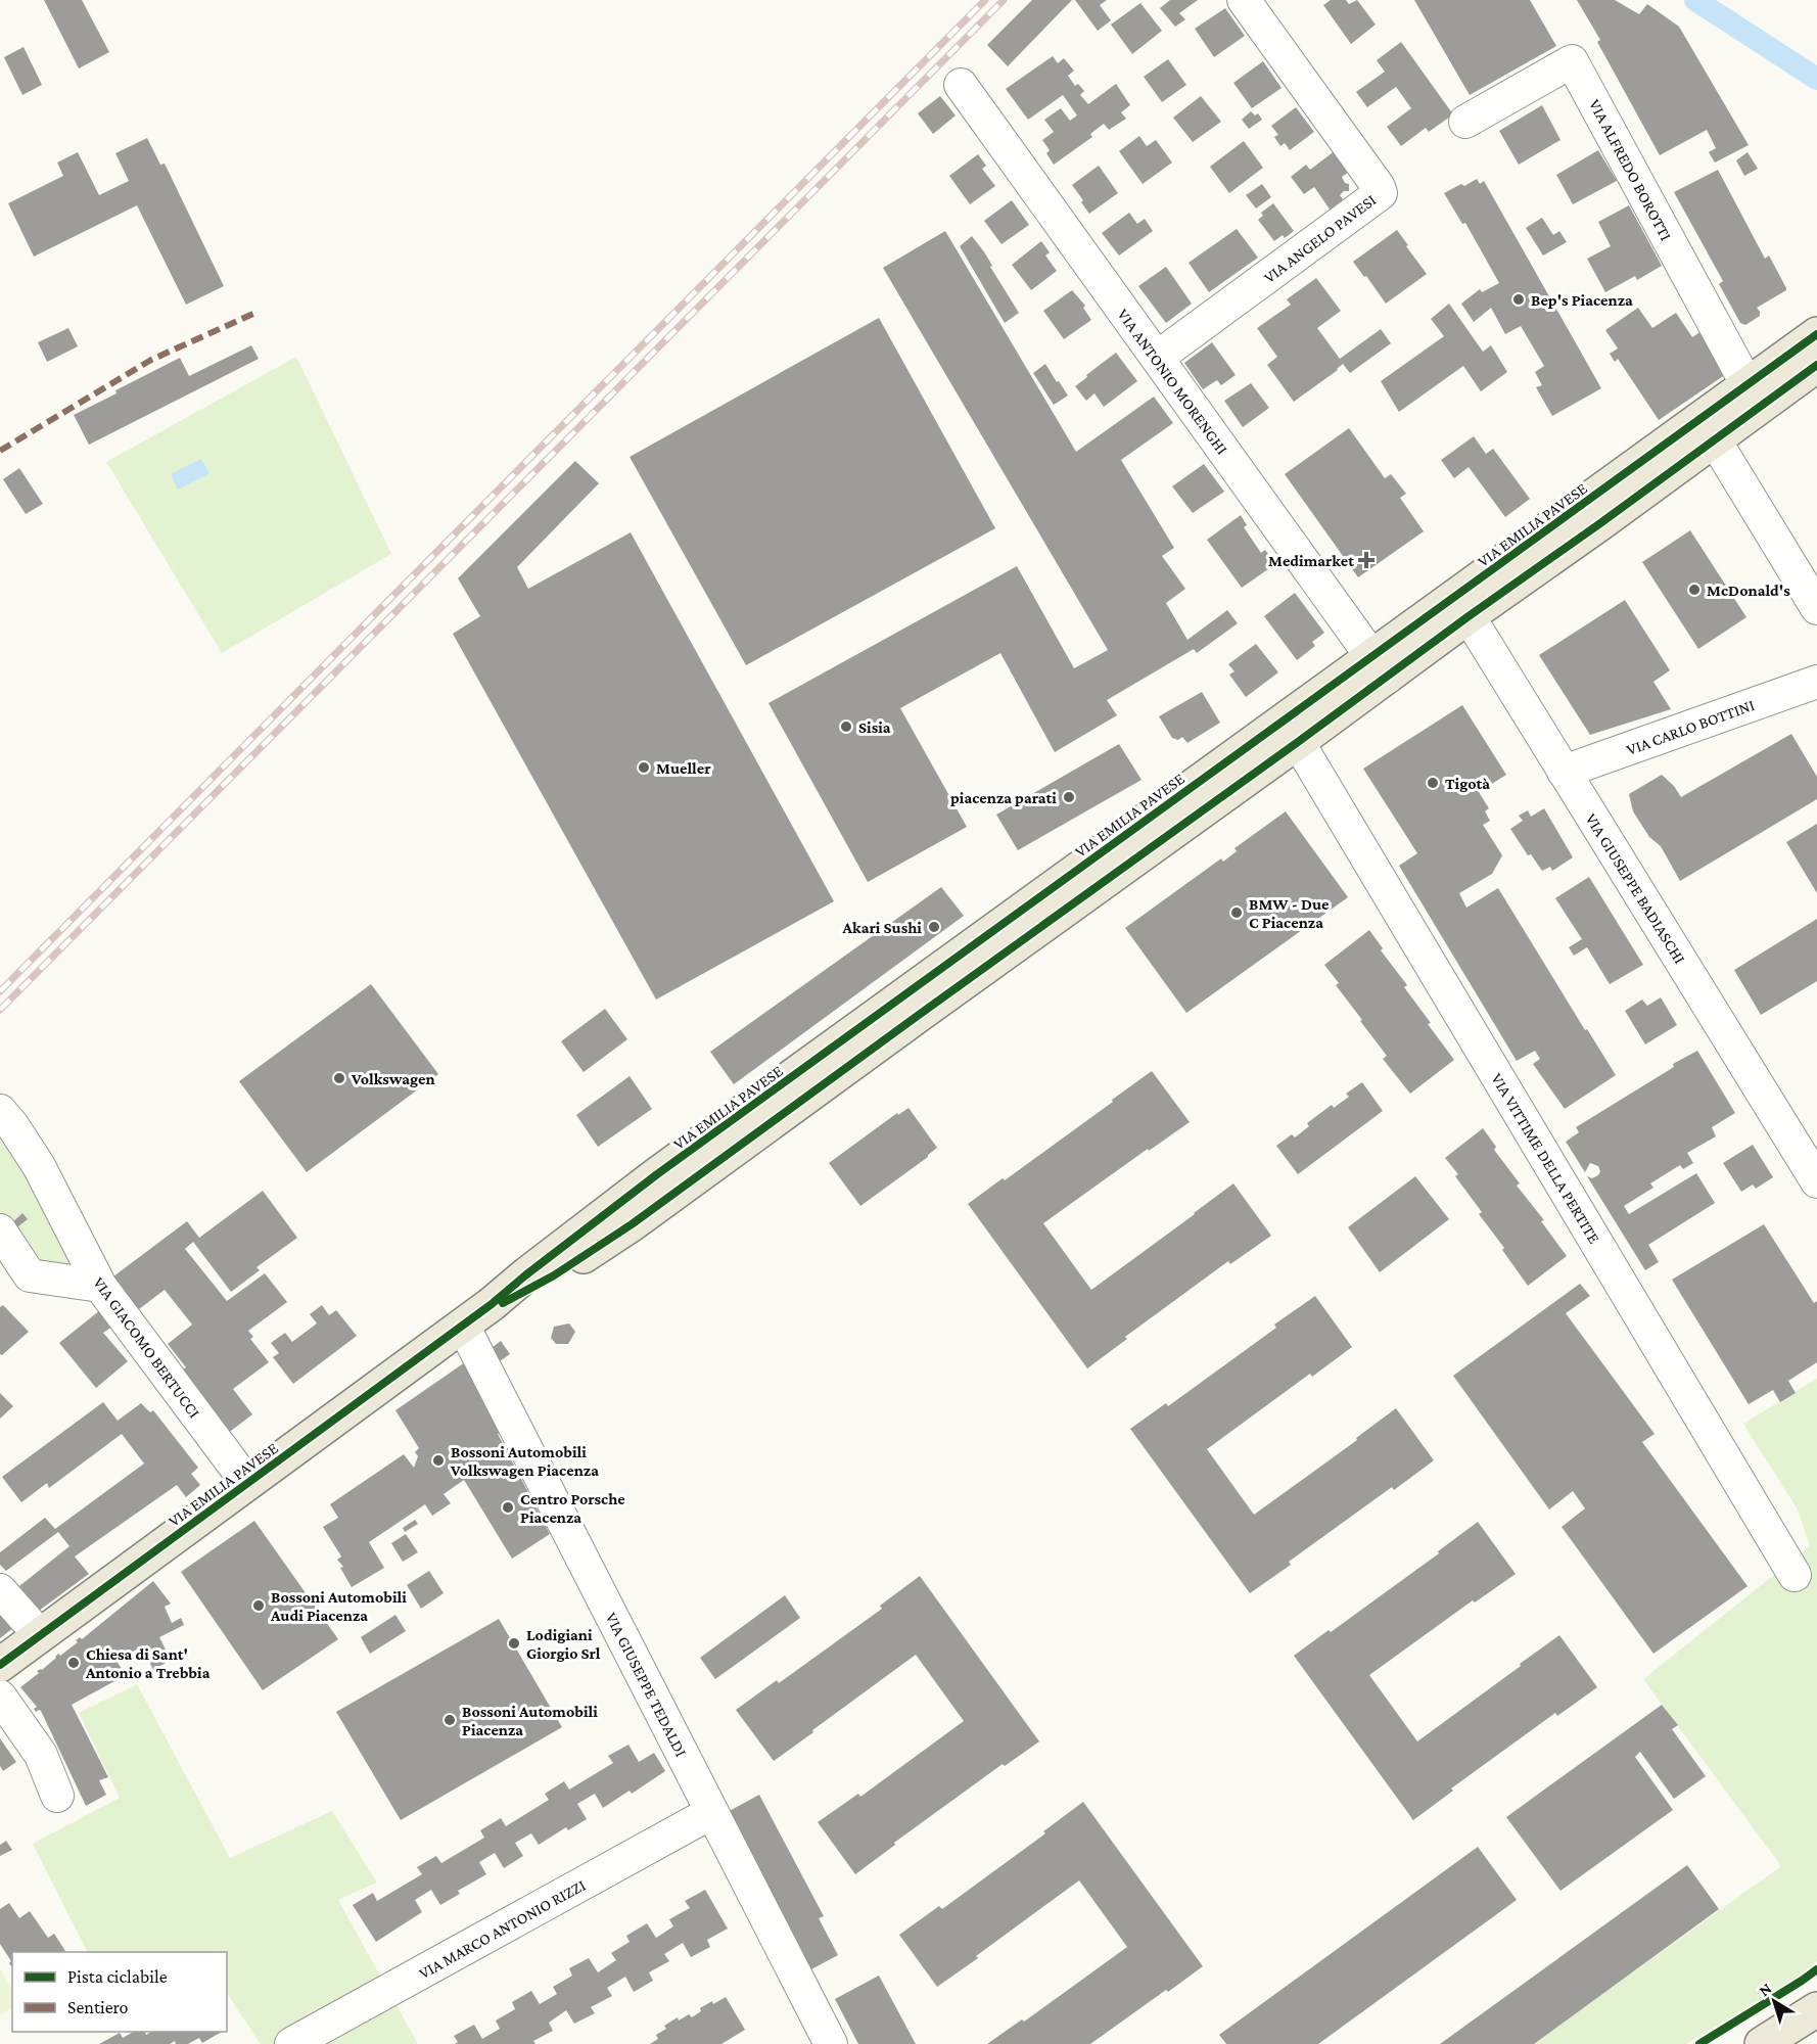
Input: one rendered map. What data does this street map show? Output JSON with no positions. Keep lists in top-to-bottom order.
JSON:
{
  "streets": {
    "main road": ["VIA EMILIA PAVESE"],
    "street": [
      "VIA ALFREDO BOROTTI",
      "VIA ANGELO PAVESI",
      "VIA ANTONIO MORENGHI",
      "VIA CARLO BOTTINI",
      "VIA GIUSEPPE BADIASCHI",
      "VIA VITTIME DELLA PERTITE",
      "VIA GIACOMO BERTUCCI",
      "VIA GIUSEPPE TEDALDI",
      "VIA MARCO ANTONIO RIZZI"
    ]
  },
  "crossings": [
    ["VIA ALFREDO BOROTTI", "VIA EMILIA PAVESE"],
    ["VIA ANGELO PAVESI", "VIA ANTONIO MORENGHI"],
    ["VIA ANTONIO MORENGHI", "VIA EMILIA PAVESE"],
    ["VIA EMILIA PAVESE", "VIA GIUSEPPE BADIASCHI"],
    ["VIA EMILIA PAVESE", "VIA VITTIME DELLA PERTITE"],
    ["VIA EMILIA PAVESE", "VIA GIACOMO BERTUCCI"],
    ["VIA EMILIA PAVESE", "VIA GIUSEPPE TEDALDI"],
    ["VIA CARLO BOTTINI", "VIA GIUSEPPE BADIASCHI"],
    ["VIA GIUSEPPE TEDALDI", "VIA MARCO ANTONIO RIZZI"]
  ],
  "places": {
    "other": [
      "Bep's Piacenza",
      "McDonald's",
      "Sisia",
      "Mueller",
      "Tigotà",
      "piacenza parati",
      "BMW - Due C Piacenza",
      "Akari Sushi",
      "Volkswagen",
      "Bossoni Automobili Volkswagen Piacenza",
      "Centro Porsche Piacenza",
      "Bossoni Automobili Audi Piacenza",
      "Lodigiani Giorgio Srl",
      "Chiesa di Sant' Antonio a Trebbia",
      "Bossoni Automobili Piacenza"
    ],
    "health": ["Medimarket"]
  },
  "legend": ["Pista ciclabile", "Sentiero"],
  "north": "top left"
}
